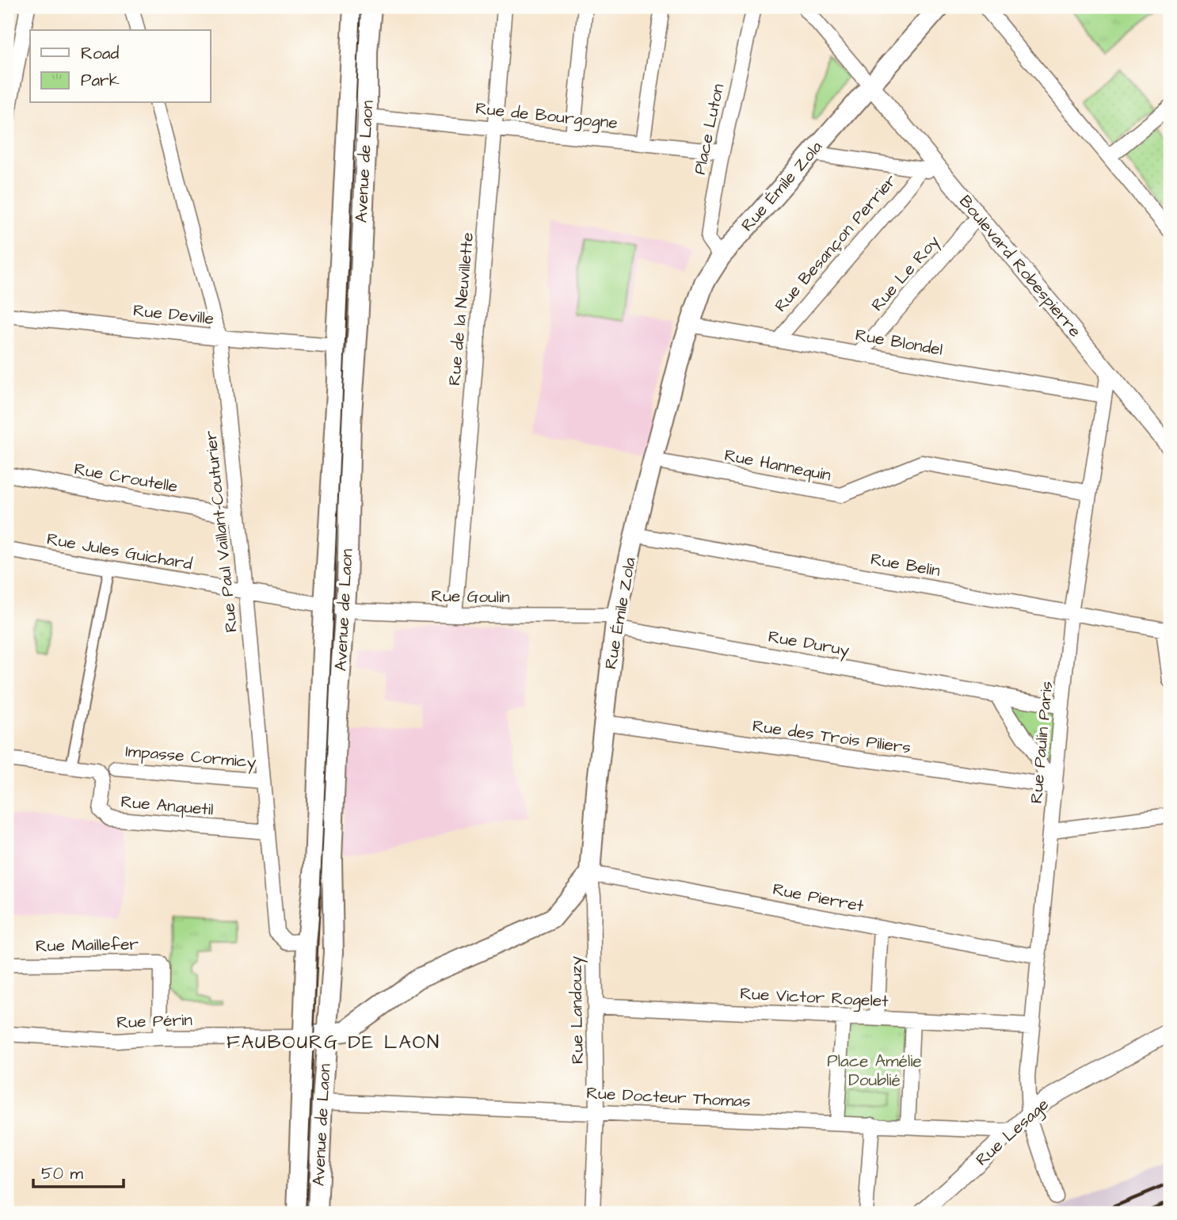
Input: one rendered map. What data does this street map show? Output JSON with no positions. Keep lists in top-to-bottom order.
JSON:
{
  "streets": {
    "main road": ["Avenue de Laon", "Rue Émile Zola"],
    "street": [
      "Rue de Bourgogne",
      "Place Luton",
      "Rue Besançon Perrier",
      "Boulevard Robespierre",
      "Rue Le Roy",
      "Rue de la Neuvillette",
      "Rue Deville",
      "Rue Blondel",
      "Rue Hannequin",
      "Rue Croutelle",
      "Rue Paul Vaillant-Couturier",
      "Rue Jules Guichard",
      "Rue Belin",
      "Rue Goulin",
      "Rue Duruy",
      "Rue des Trois Piliers",
      "Rue Paulin Paris",
      "Impasse Cormicy",
      "Rue Anquetil",
      "Rue Pierret",
      "Rue Maillefer",
      "Rue Victor Rogelet",
      "Rue Landouzy",
      "Rue Périn",
      "Rue Docteur Thomas",
      "Rue Lesage"
    ]
  },
  "crossings": [
    ["Rue de Bourgogne", "Place Luton"],
    ["Rue de Bourgogne", "Avenue de Laon"],
    ["Rue de Bourgogne", "Rue de la Neuvillette"],
    ["Place Luton", "Rue Émile Zola"],
    ["Avenue de Laon", "Rue Deville"],
    ["Avenue de Laon", "Rue Paul Vaillant-Couturier"],
    ["Avenue de Laon", "Rue Jules Guichard"],
    ["Avenue de Laon", "Rue Goulin"],
    ["Avenue de Laon", "Rue Périn"],
    ["Avenue de Laon", "Rue Docteur Thomas"],
    ["Rue Émile Zola", "Boulevard Robespierre"],
    ["Rue Émile Zola", "Rue Blondel"],
    ["Rue Émile Zola", "Rue Hannequin"],
    ["Rue Émile Zola", "Rue Belin"],
    ["Rue Émile Zola", "Rue Goulin"],
    ["Rue Émile Zola", "Rue Duruy"],
    ["Rue Émile Zola", "Rue des Trois Piliers"],
    ["Rue Émile Zola", "Rue Pierret"],
    ["Rue Émile Zola", "Rue Landouzy"],
    ["Rue Besançon Perrier", "Rue Blondel"],
    ["Boulevard Robespierre", "Rue Le Roy"],
    ["Boulevard Robespierre", "Rue Paulin Paris"],
    ["Rue Le Roy", "Rue Blondel"],
    ["Rue de la Neuvillette", "Rue Goulin"],
    ["Rue Deville", "Rue Paul Vaillant-Couturier"],
    ["Rue Blondel", "Rue Paulin Paris"],
    ["Rue Hannequin", "Rue Paulin Paris"],
    ["Rue Croutelle", "Rue Paul Vaillant-Couturier"],
    ["Rue Paul Vaillant-Couturier", "Rue Jules Guichard"],
    ["Rue Paul Vaillant-Couturier", "Impasse Cormicy"],
    ["Rue Paul Vaillant-Couturier", "Rue Anquetil"],
    ["Rue Jules Guichard", "Rue Goulin"],
    ["Rue Belin", "Rue Paulin Paris"],
    ["Rue Goulin", "Rue Duruy"],
    ["Rue Duruy", "Rue Paulin Paris"],
    ["Rue des Trois Piliers", "Rue Paulin Paris"],
    ["Rue Paulin Paris", "Rue Pierret"],
    ["Rue Paulin Paris", "Rue Victor Rogelet"],
    ["Rue Paulin Paris", "Rue Lesage"],
    ["Rue Pierret", "Rue Landouzy"],
    ["Rue Maillefer", "Rue Périn"],
    ["Rue Victor Rogelet", "Rue Landouzy"],
    ["Rue Landouzy", "Rue Docteur Thomas"],
    ["Rue Docteur Thomas", "Rue Lesage"]
  ],
  "districts": ["FAUBOURG DE LAON"],
  "parks": ["Place Amélie Doublié"],
  "legend": ["Road", "Park"],
  "scale_bar": "50 m"
}
